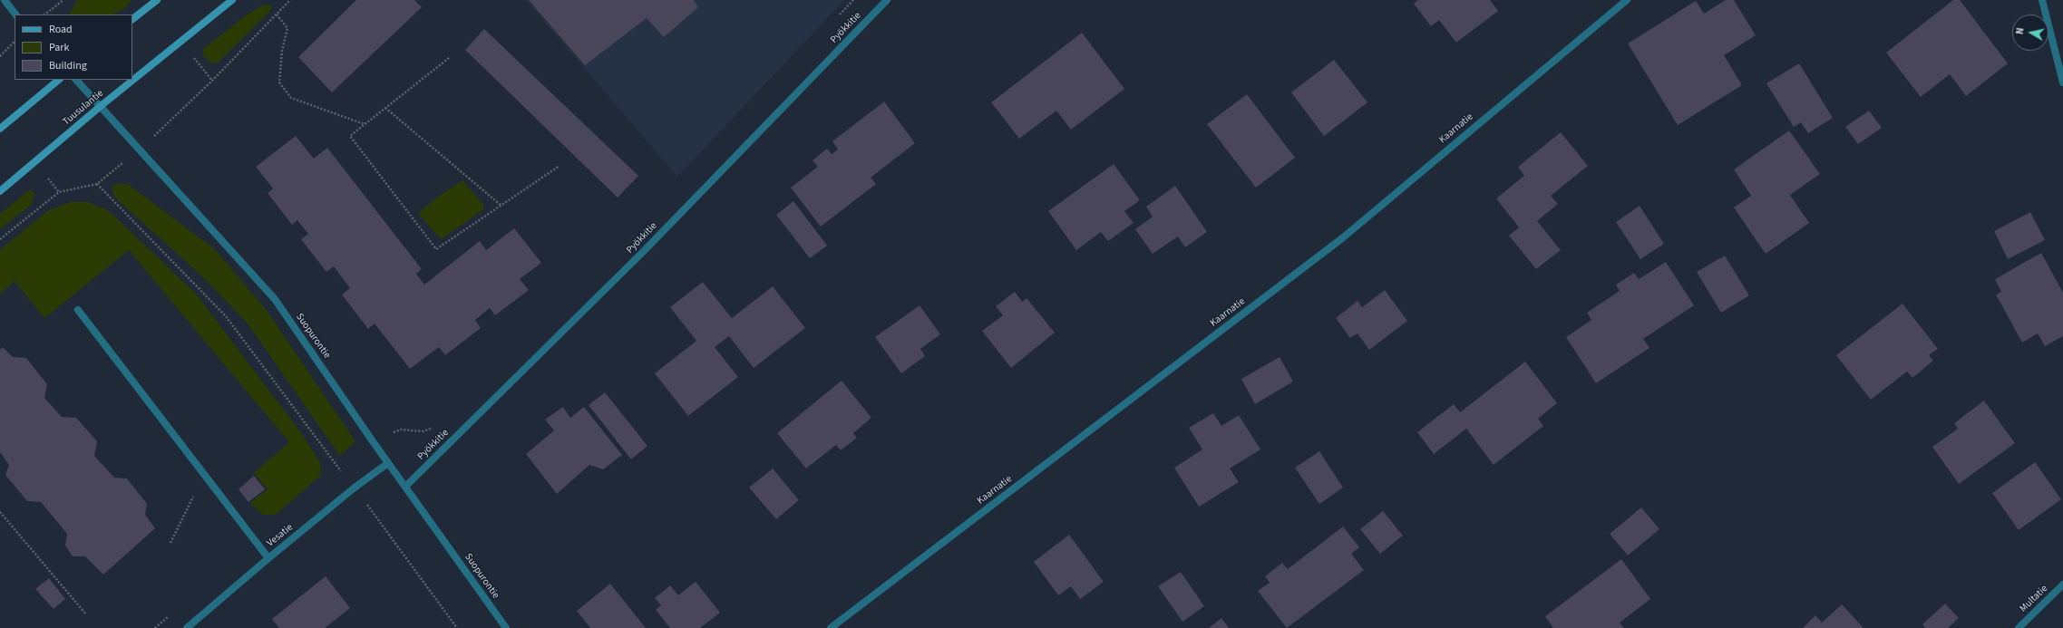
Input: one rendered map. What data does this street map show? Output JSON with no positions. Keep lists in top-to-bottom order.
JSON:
{
  "streets": {
    "main road": ["Tuusulantie"],
    "street": [
      "Pyökkitie",
      "Kaarnatie",
      "Suopurontie",
      "Vesatie",
      "Multatie"
    ]
  },
  "crossings": [
    ["Pyökkitie", "Suopurontie"],
    ["Tuusulantie", "Suopurontie"],
    ["Suopurontie", "Vesatie"]
  ],
  "legend": ["Road", "Park", "Building"],
  "north": "left"
}
